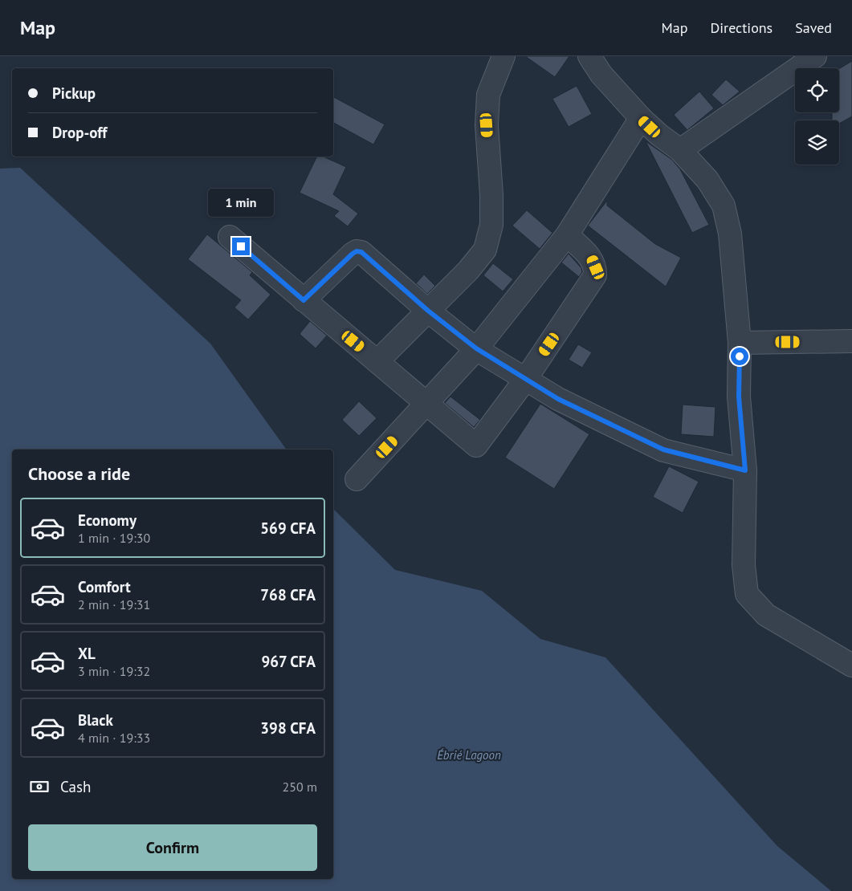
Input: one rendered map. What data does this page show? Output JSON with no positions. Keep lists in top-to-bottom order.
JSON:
{
  "water": ["Ébrié Lagoon"],
  "page": {
    "header": "Map",
    "nav": ["Map", "Directions", "Saved"],
    "banner": ["Pickup", "Drop-off"],
    "bubble": "1 min",
    "heading": "Choose a ride",
    "list": [
      {
        "name": "Economy",
        "note": "1 min · 19:30",
        "value": "569 CFA"
      },
      {
        "name": "Comfort",
        "note": "2 min · 19:31",
        "value": "768 CFA"
      },
      {
        "name": "XL",
        "note": "3 min · 19:32",
        "value": "967 CFA"
      },
      {
        "name": "Black",
        "note": "4 min · 19:33",
        "value": "398 CFA"
      }
    ],
    "pay": ["Cash", "250 m"],
    "buttons": "Confirm"
  }
}
